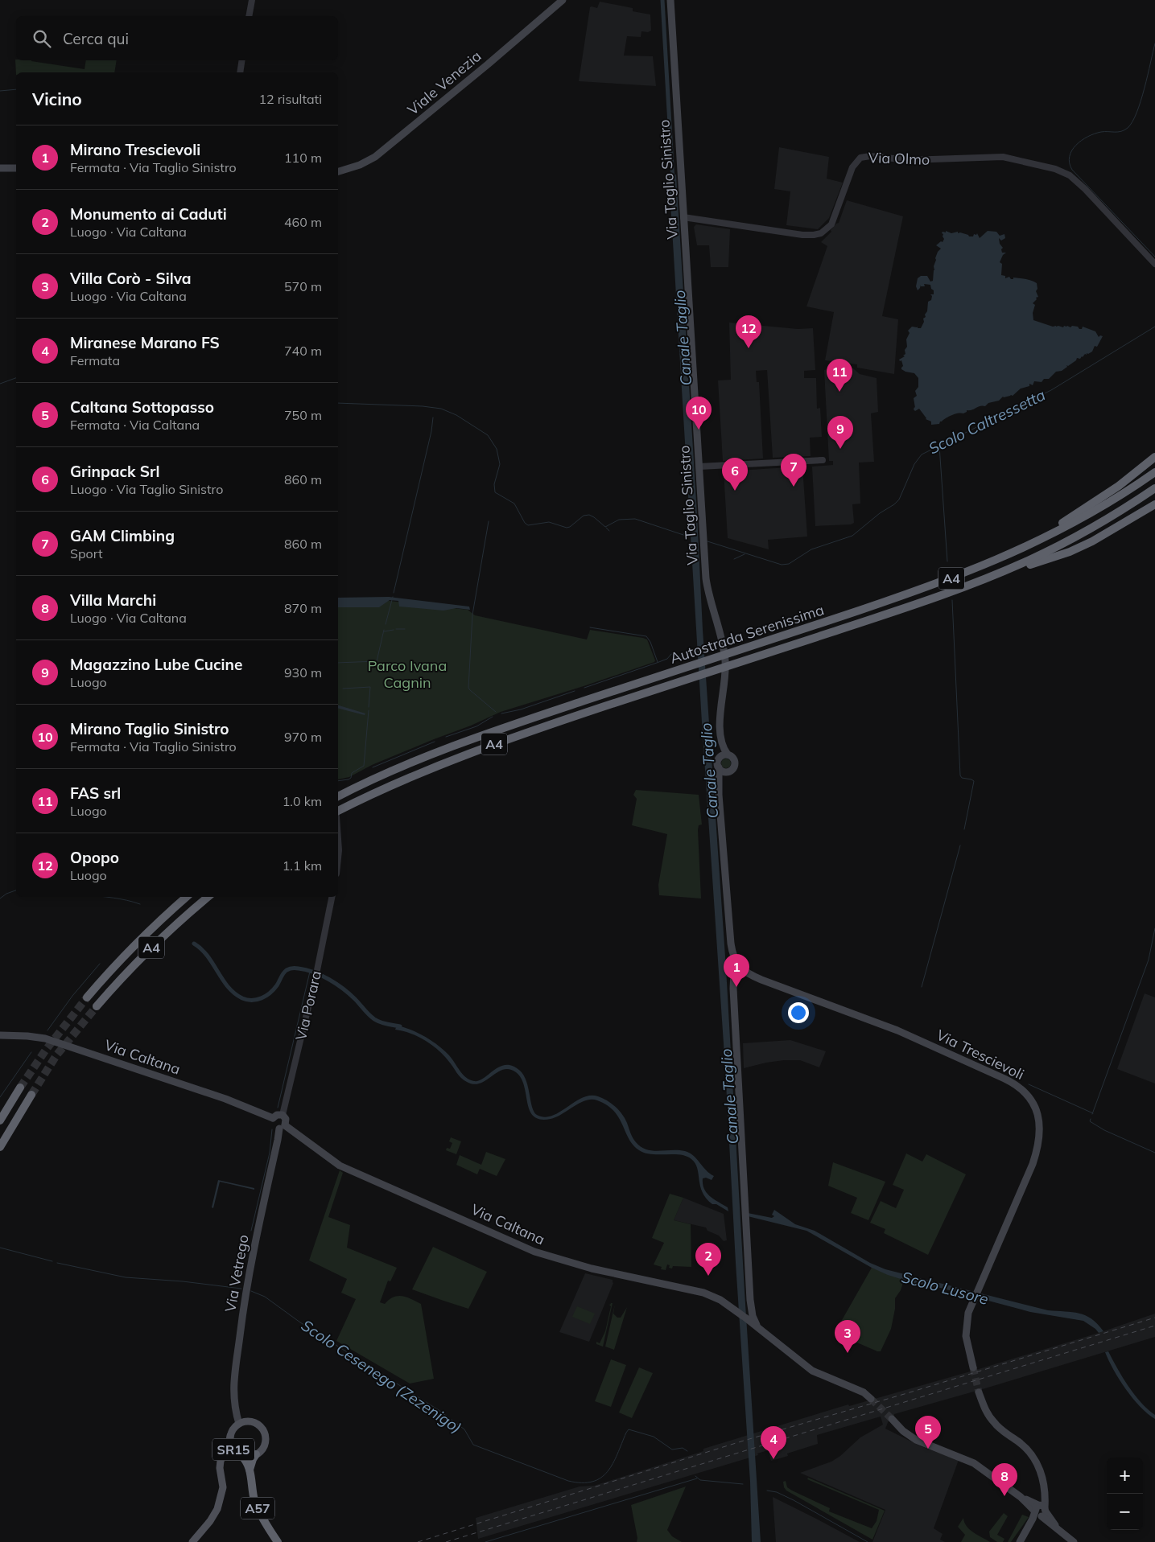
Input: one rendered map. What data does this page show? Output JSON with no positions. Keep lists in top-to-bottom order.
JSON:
{
  "streets": {
    "highway": ["A4", "Autostrada Serenissima", "A57"],
    "main road": [
      "Viale Venezia",
      "Via Taglio Sinistro",
      "Via Trescievoli",
      "Via Caltana",
      "Via Vetrego",
      "SR15"
    ],
    "street": ["Via Olmo", "Via Porara"]
  },
  "crossings": [
    ["Via Olmo", "Via Taglio Sinistro"],
    ["Via Porara", "Via Caltana"],
    ["Via Porara", "Via Vetrego"],
    ["Via Caltana", "Via Vetrego"],
    ["Via Vetrego", "SR15"],
    ["Via Vetrego", "A57"],
    ["SR15", "A57"]
  ],
  "water": [
    "Canale Taglio",
    "Scolo Caltressetta",
    "Scolo Lusore",
    "Scolo Cesenego (Zezenigo)"
  ],
  "parks": ["Parco Ivana Cagnin"],
  "page": {
    "search": "Cerca qui",
    "heading": ["Vicino", "12 risultati"],
    "list": [
      {
        "mark": "1",
        "name": "Mirano Trescievoli",
        "note": "Fermata · Via Taglio Sinistro",
        "value": "110 m"
      },
      {
        "mark": "2",
        "name": "Monumento ai Caduti",
        "note": "Luogo · Via Caltana",
        "value": "460 m"
      },
      {
        "mark": "3",
        "name": "Villa Corò - Silva",
        "note": "Luogo · Via Caltana",
        "value": "570 m"
      },
      {
        "mark": "4",
        "name": "Miranese Marano FS",
        "note": "Fermata",
        "value": "740 m"
      },
      {
        "mark": "5",
        "name": "Caltana Sottopasso",
        "note": "Fermata · Via Caltana",
        "value": "750 m"
      },
      {
        "mark": "6",
        "name": "Grinpack Srl",
        "note": "Luogo · Via Taglio Sinistro",
        "value": "860 m"
      },
      {
        "mark": "7",
        "name": "GAM Climbing",
        "note": "Sport",
        "value": "860 m"
      },
      {
        "mark": "8",
        "name": "Villa Marchi",
        "note": "Luogo · Via Caltana",
        "value": "870 m"
      },
      {
        "mark": "9",
        "name": "Magazzino Lube Cucine",
        "note": "Luogo",
        "value": "930 m"
      },
      {
        "mark": "10",
        "name": "Mirano Taglio Sinistro",
        "note": "Fermata · Via Taglio Sinistro",
        "value": "970 m"
      },
      {
        "mark": "11",
        "name": "FAS srl",
        "note": "Luogo",
        "value": "1.0 km"
      },
      {
        "mark": "12",
        "name": "Opopo",
        "note": "Luogo",
        "value": "1.1 km"
      }
    ],
    "pins": [
      "12",
      "11",
      "10",
      "9",
      "7",
      "6",
      "1",
      "2",
      "3",
      "5",
      "4",
      "8"
    ],
    "map_buttons": ["+", "−"]
  }
}
